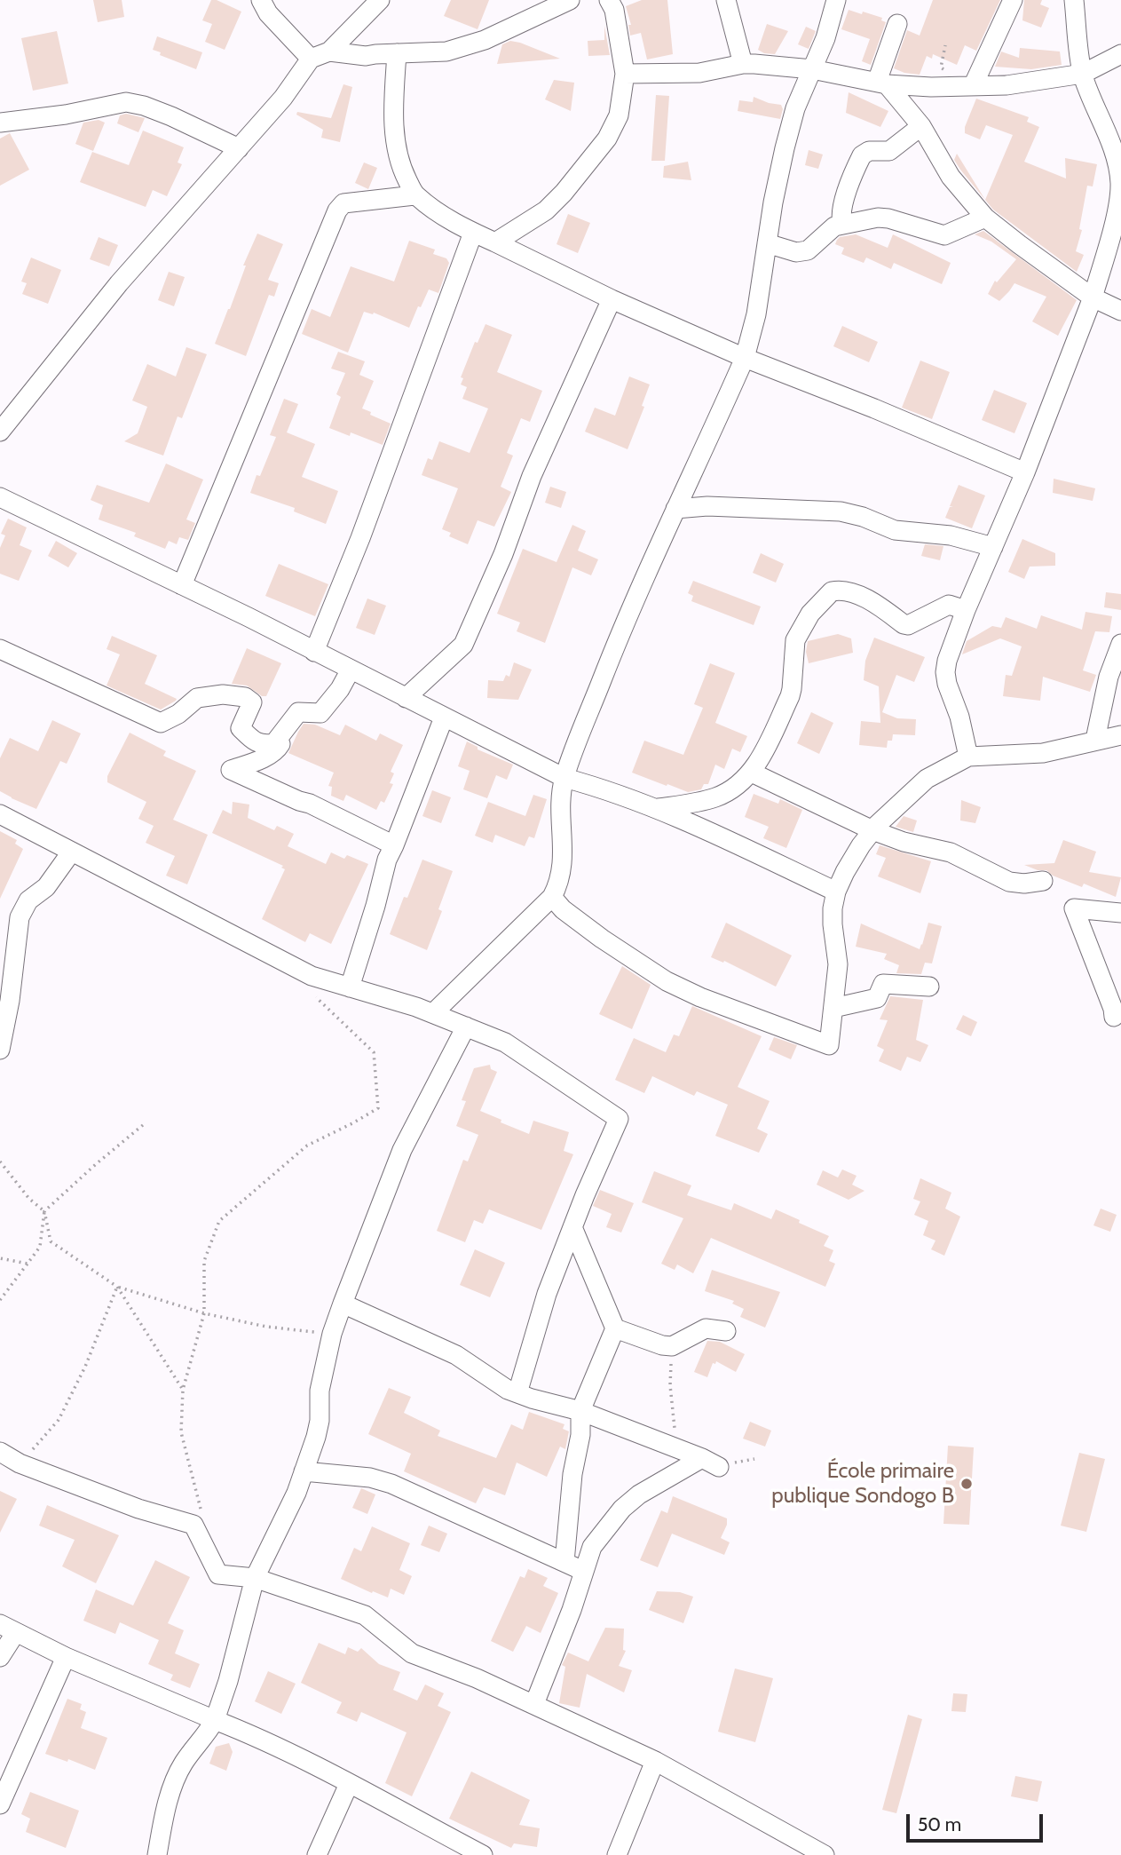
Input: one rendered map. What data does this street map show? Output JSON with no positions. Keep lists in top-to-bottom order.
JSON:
{
  "places": ["École primaire publique Sondogo B"],
  "scale_bar": "50 m"
}
